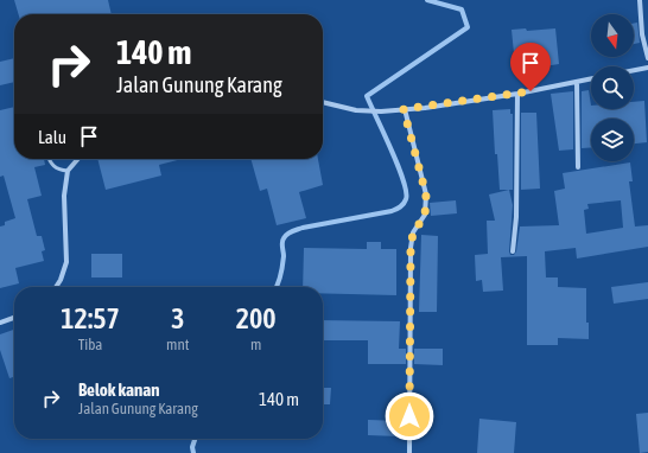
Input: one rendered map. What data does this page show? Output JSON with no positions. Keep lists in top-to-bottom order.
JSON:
{
  "north": "bottom",
  "page": {
    "turn": ["140 m", "Jalan Gunung Karang"],
    "then": "Lalu",
    "eta": [
      "12:57",
      "Tiba",
      "3",
      "mnt",
      "200",
      "m"
    ],
    "list": [
      {
        "name": "Belok kanan",
        "note": "Jalan Gunung Karang",
        "value": "140 m"
      }
    ]
  }
}
